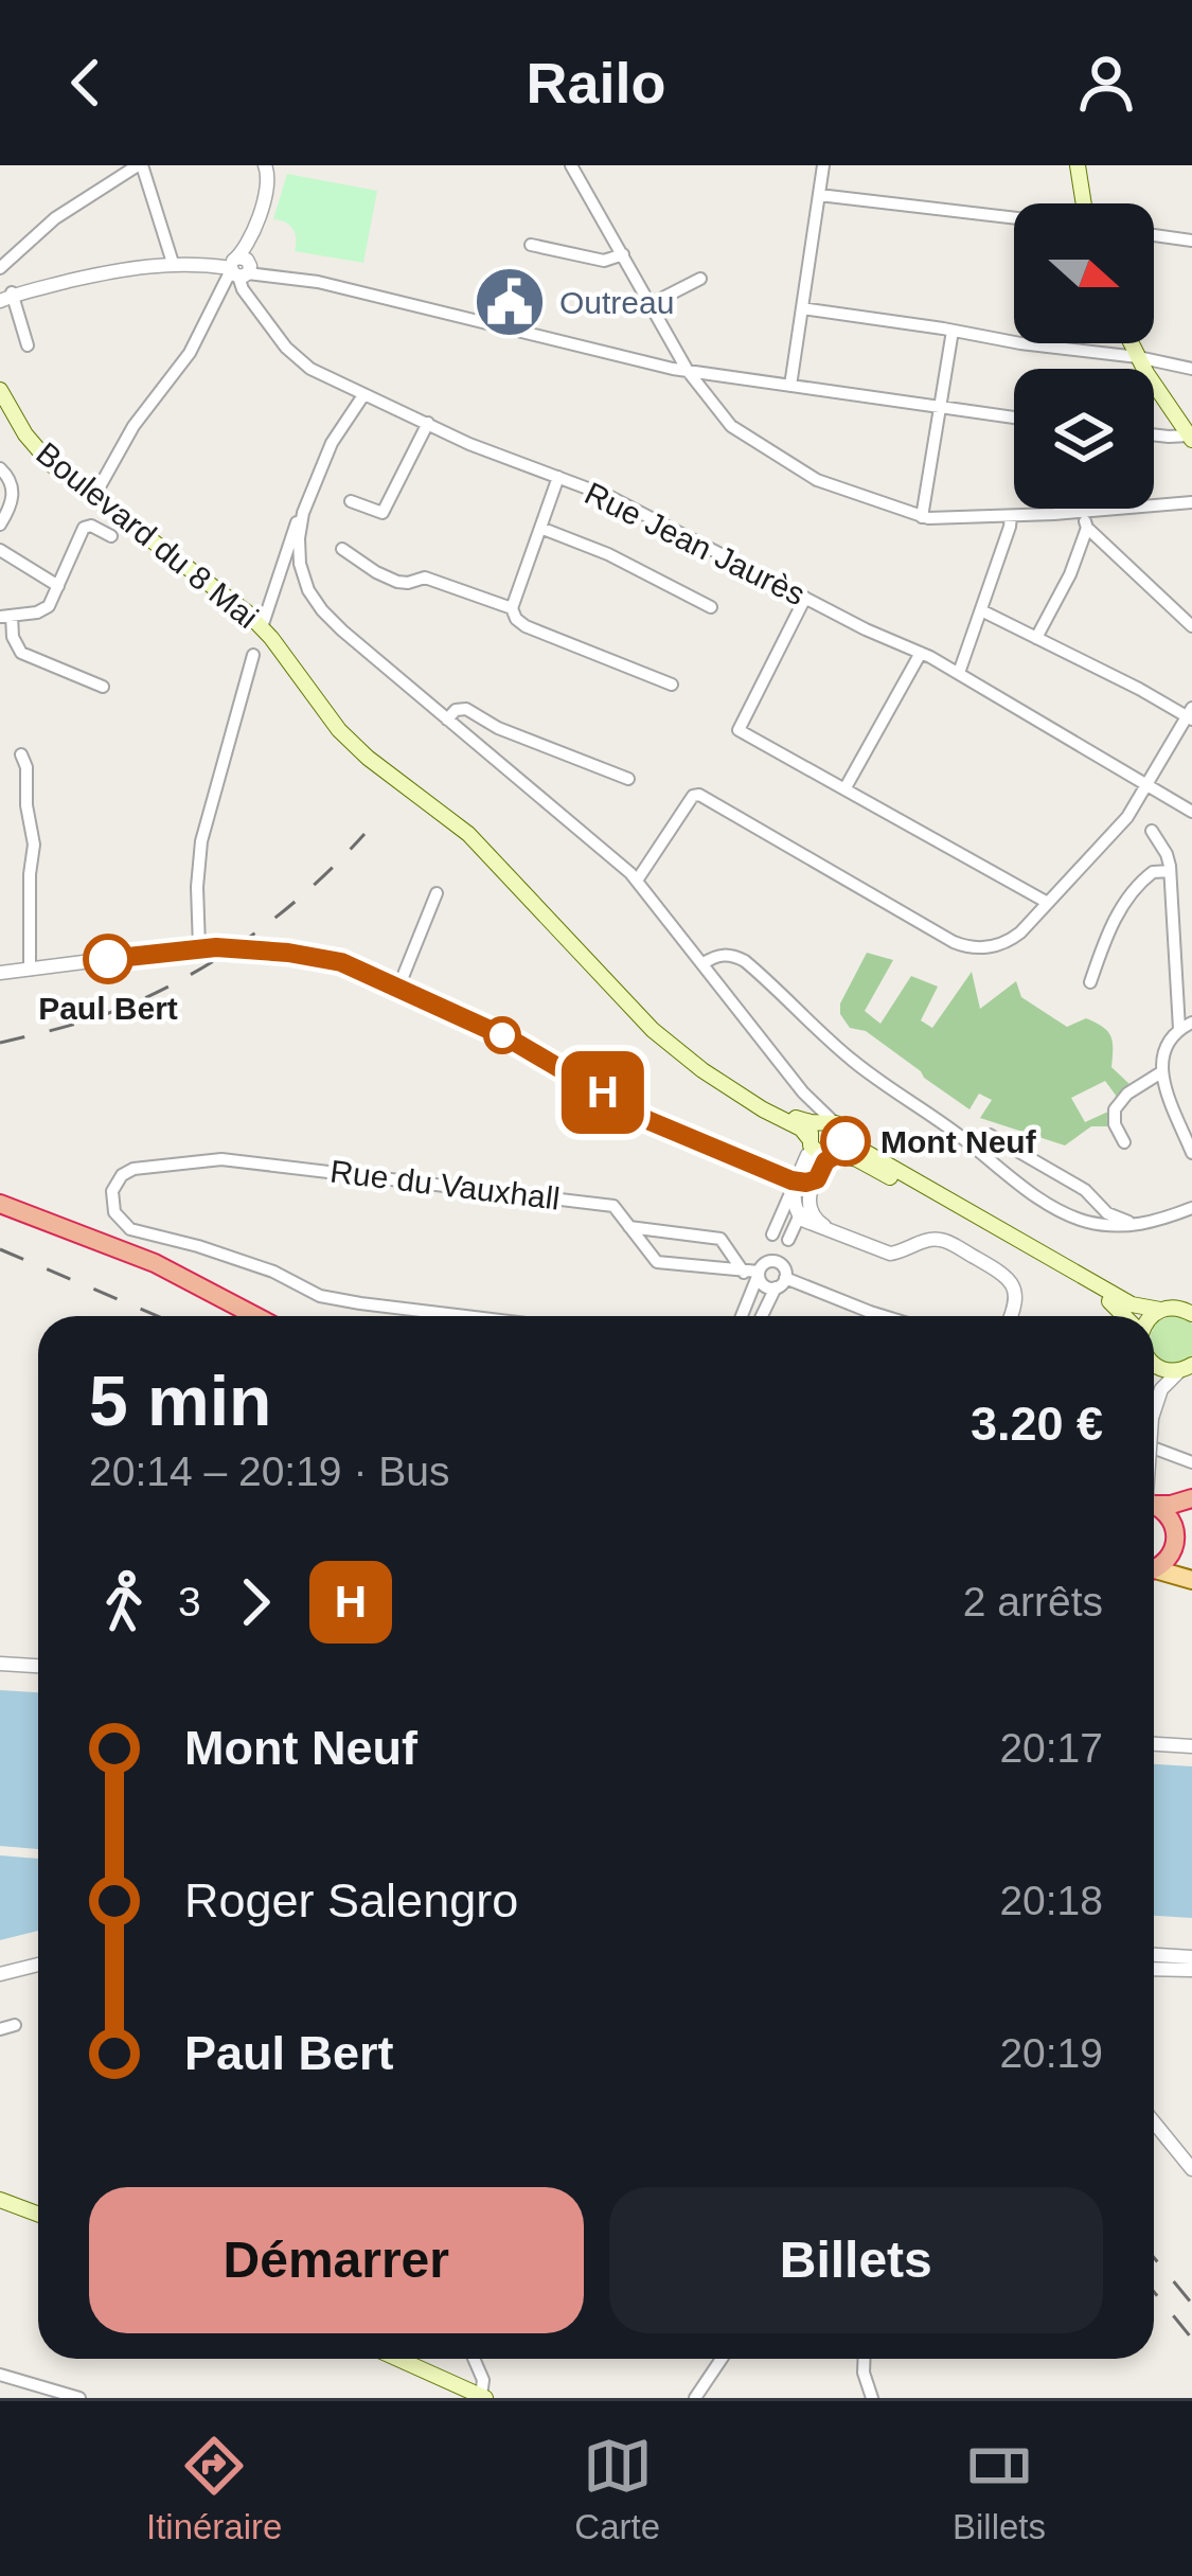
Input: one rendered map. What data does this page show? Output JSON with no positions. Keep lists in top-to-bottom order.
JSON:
{
  "streets": {
    "main road": ["Boulevard du 8 Mai"],
    "street": ["Rue Jean Jaurès", "Rue du Vauxhall"]
  },
  "places": {
    "public building": ["Outreau"],
    "other": ["Paul Bert", "Mont Neuf"]
  },
  "lines": ["bus line H"],
  "north": "right",
  "page": {
    "header": "Railo",
    "on_map": "H",
    "heading": ["5 min", "20:14 – 20:19 · Bus", "3.20 €"],
    "legs": ["3", "H", "2 arrêts"],
    "list": [
      {
        "name": "Mont Neuf",
        "value": "20:17"
      },
      {
        "name": "Roger Salengro",
        "value": "20:18"
      },
      {
        "name": "Paul Bert",
        "value": "20:19"
      }
    ],
    "buttons": ["Démarrer", "Billets"],
    "tabs": ["Itinéraire", "Carte", "Billets"]
  }
}
